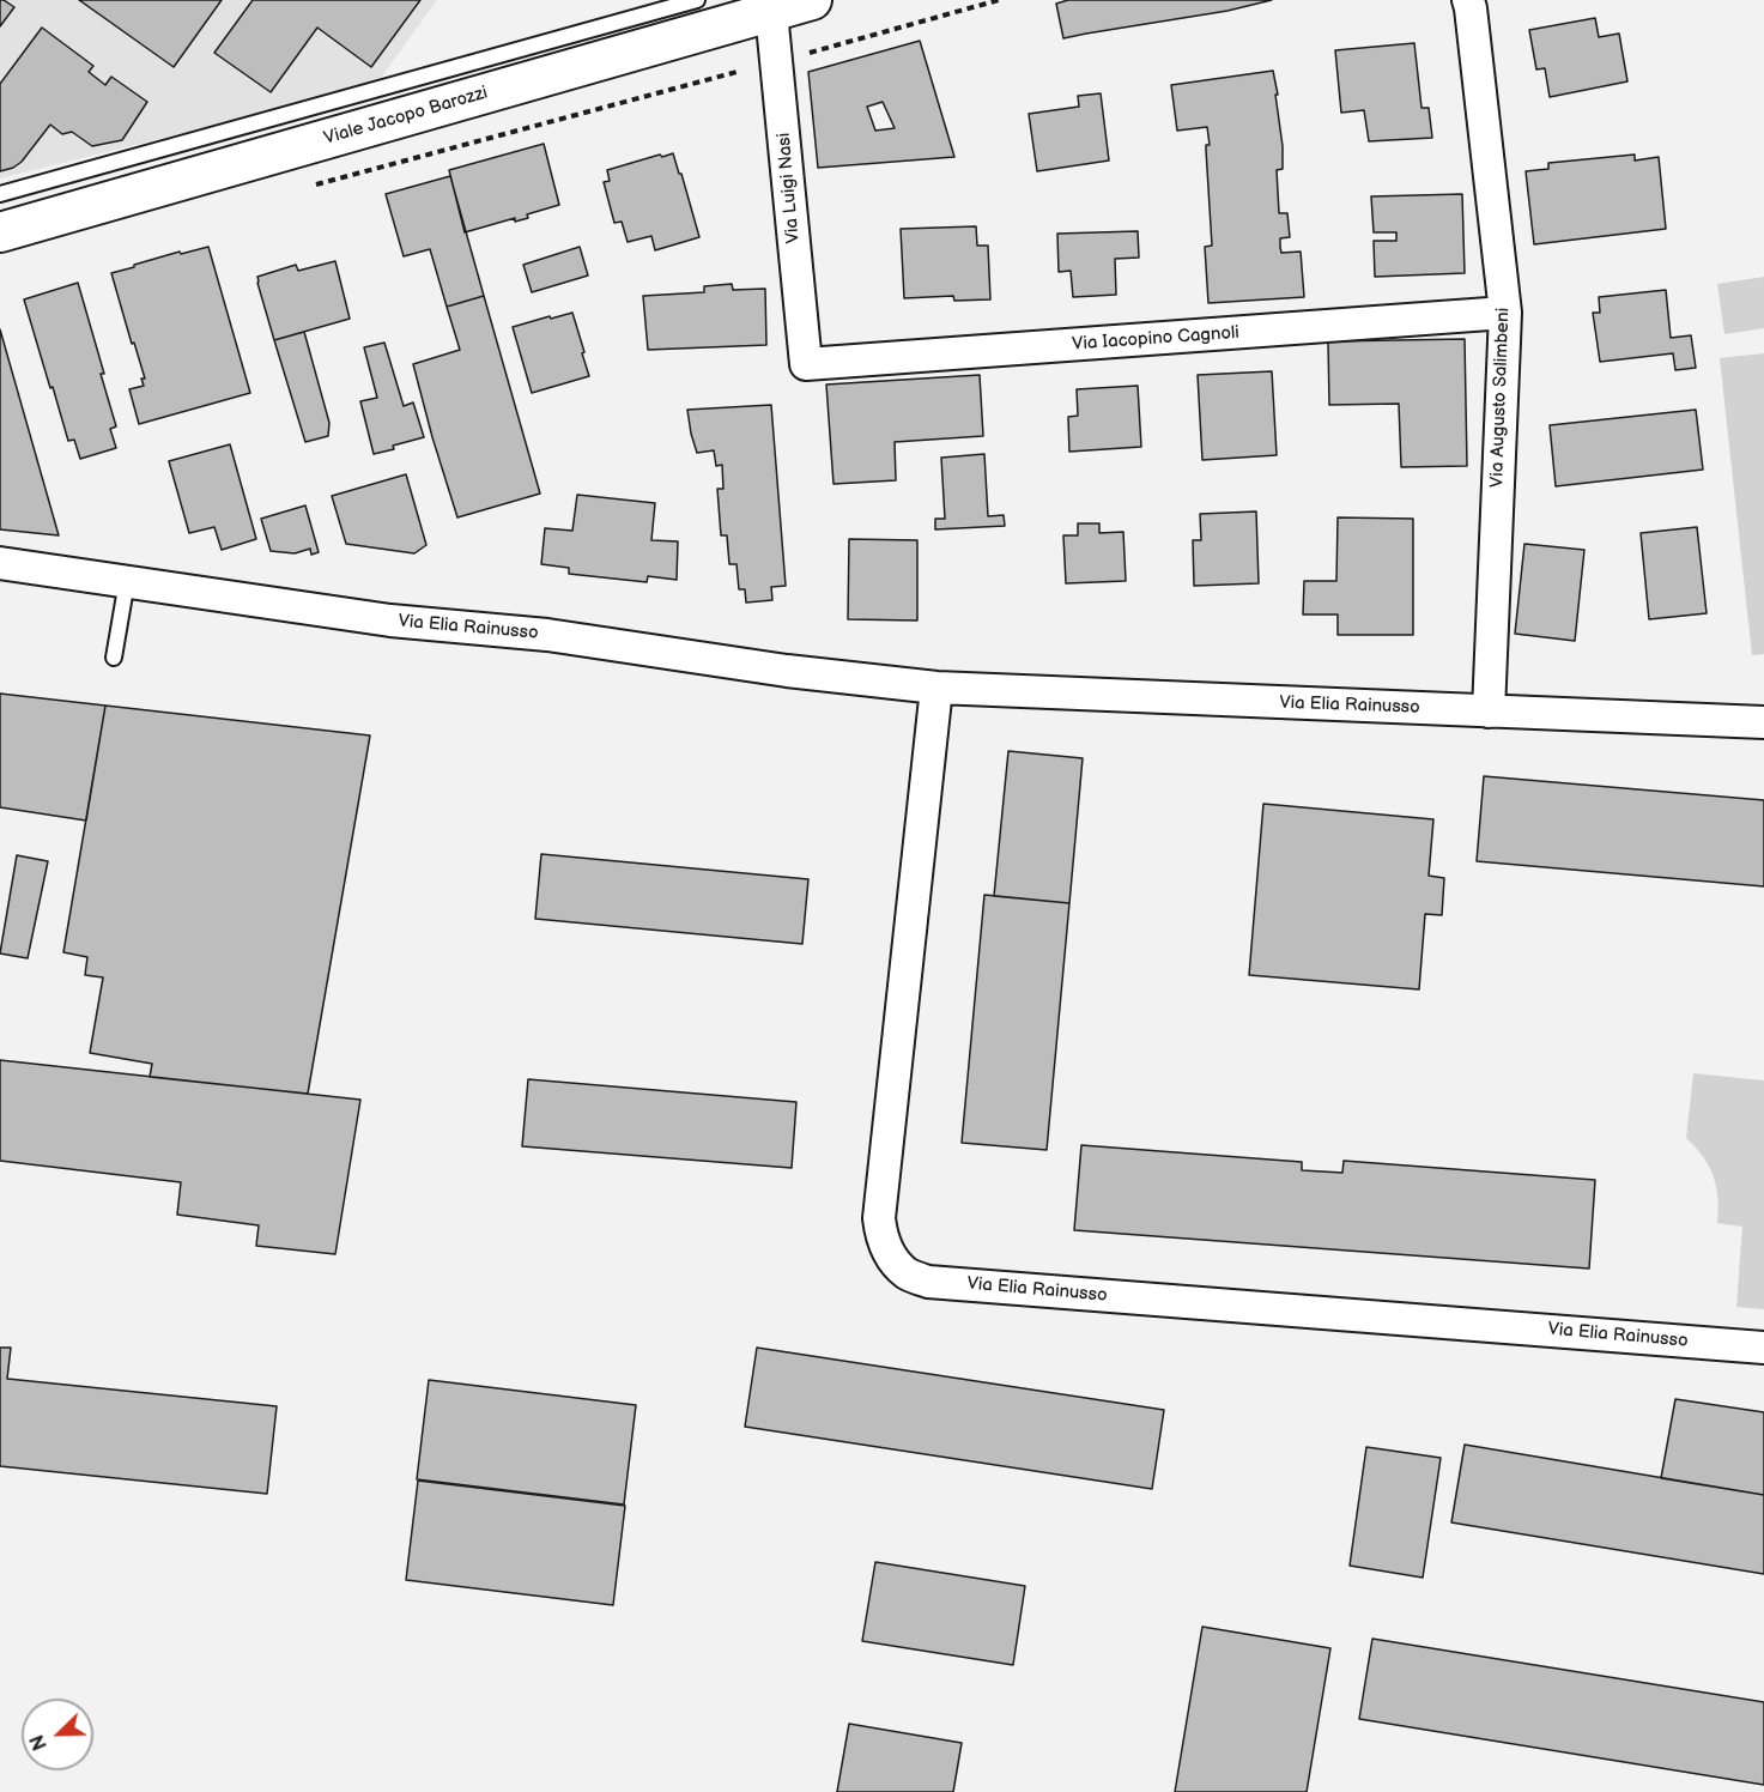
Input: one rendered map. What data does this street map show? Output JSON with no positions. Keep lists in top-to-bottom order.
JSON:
{
  "streets": {
    "street": [
      "Viale Jacopo Barozzi",
      "Via Luigi Nasi",
      "Via Iacopino Cagnoli",
      "Via Augusto Salimbeni",
      "Via Elia Rainusso"
    ]
  },
  "crossings": [
    ["Viale Jacopo Barozzi", "Via Luigi Nasi"],
    ["Via Luigi Nasi", "Via Iacopino Cagnoli"],
    ["Via Iacopino Cagnoli", "Via Augusto Salimbeni"],
    ["Via Augusto Salimbeni", "Via Elia Rainusso"]
  ],
  "north": "bottom left"
}
